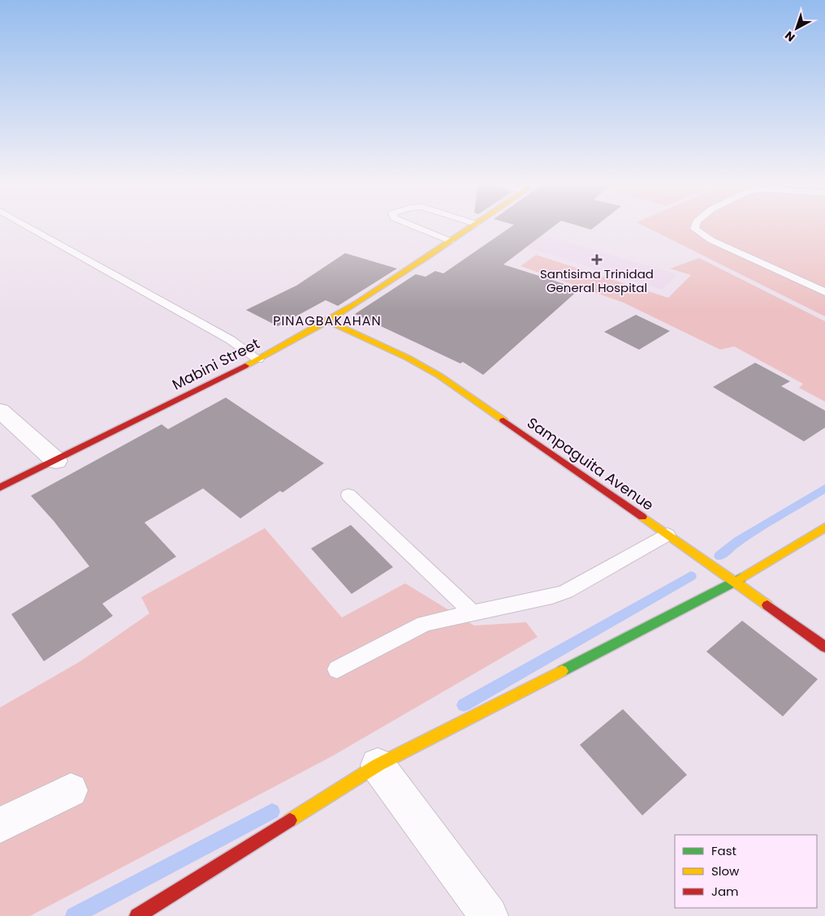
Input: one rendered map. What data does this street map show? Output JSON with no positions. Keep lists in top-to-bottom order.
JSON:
{
  "streets": {
    "main road": ["Mabini Street", "Sampaguita Avenue"]
  },
  "crossings": [
    ["Mabini Street", "Sampaguita Avenue"]
  ],
  "districts": ["PINAGBAKAHAN"],
  "places": {
    "health": ["Santisima Trinidad General Hospital"]
  },
  "legend": ["Fast", "Slow", "Jam"],
  "north": "bottom left"
}
